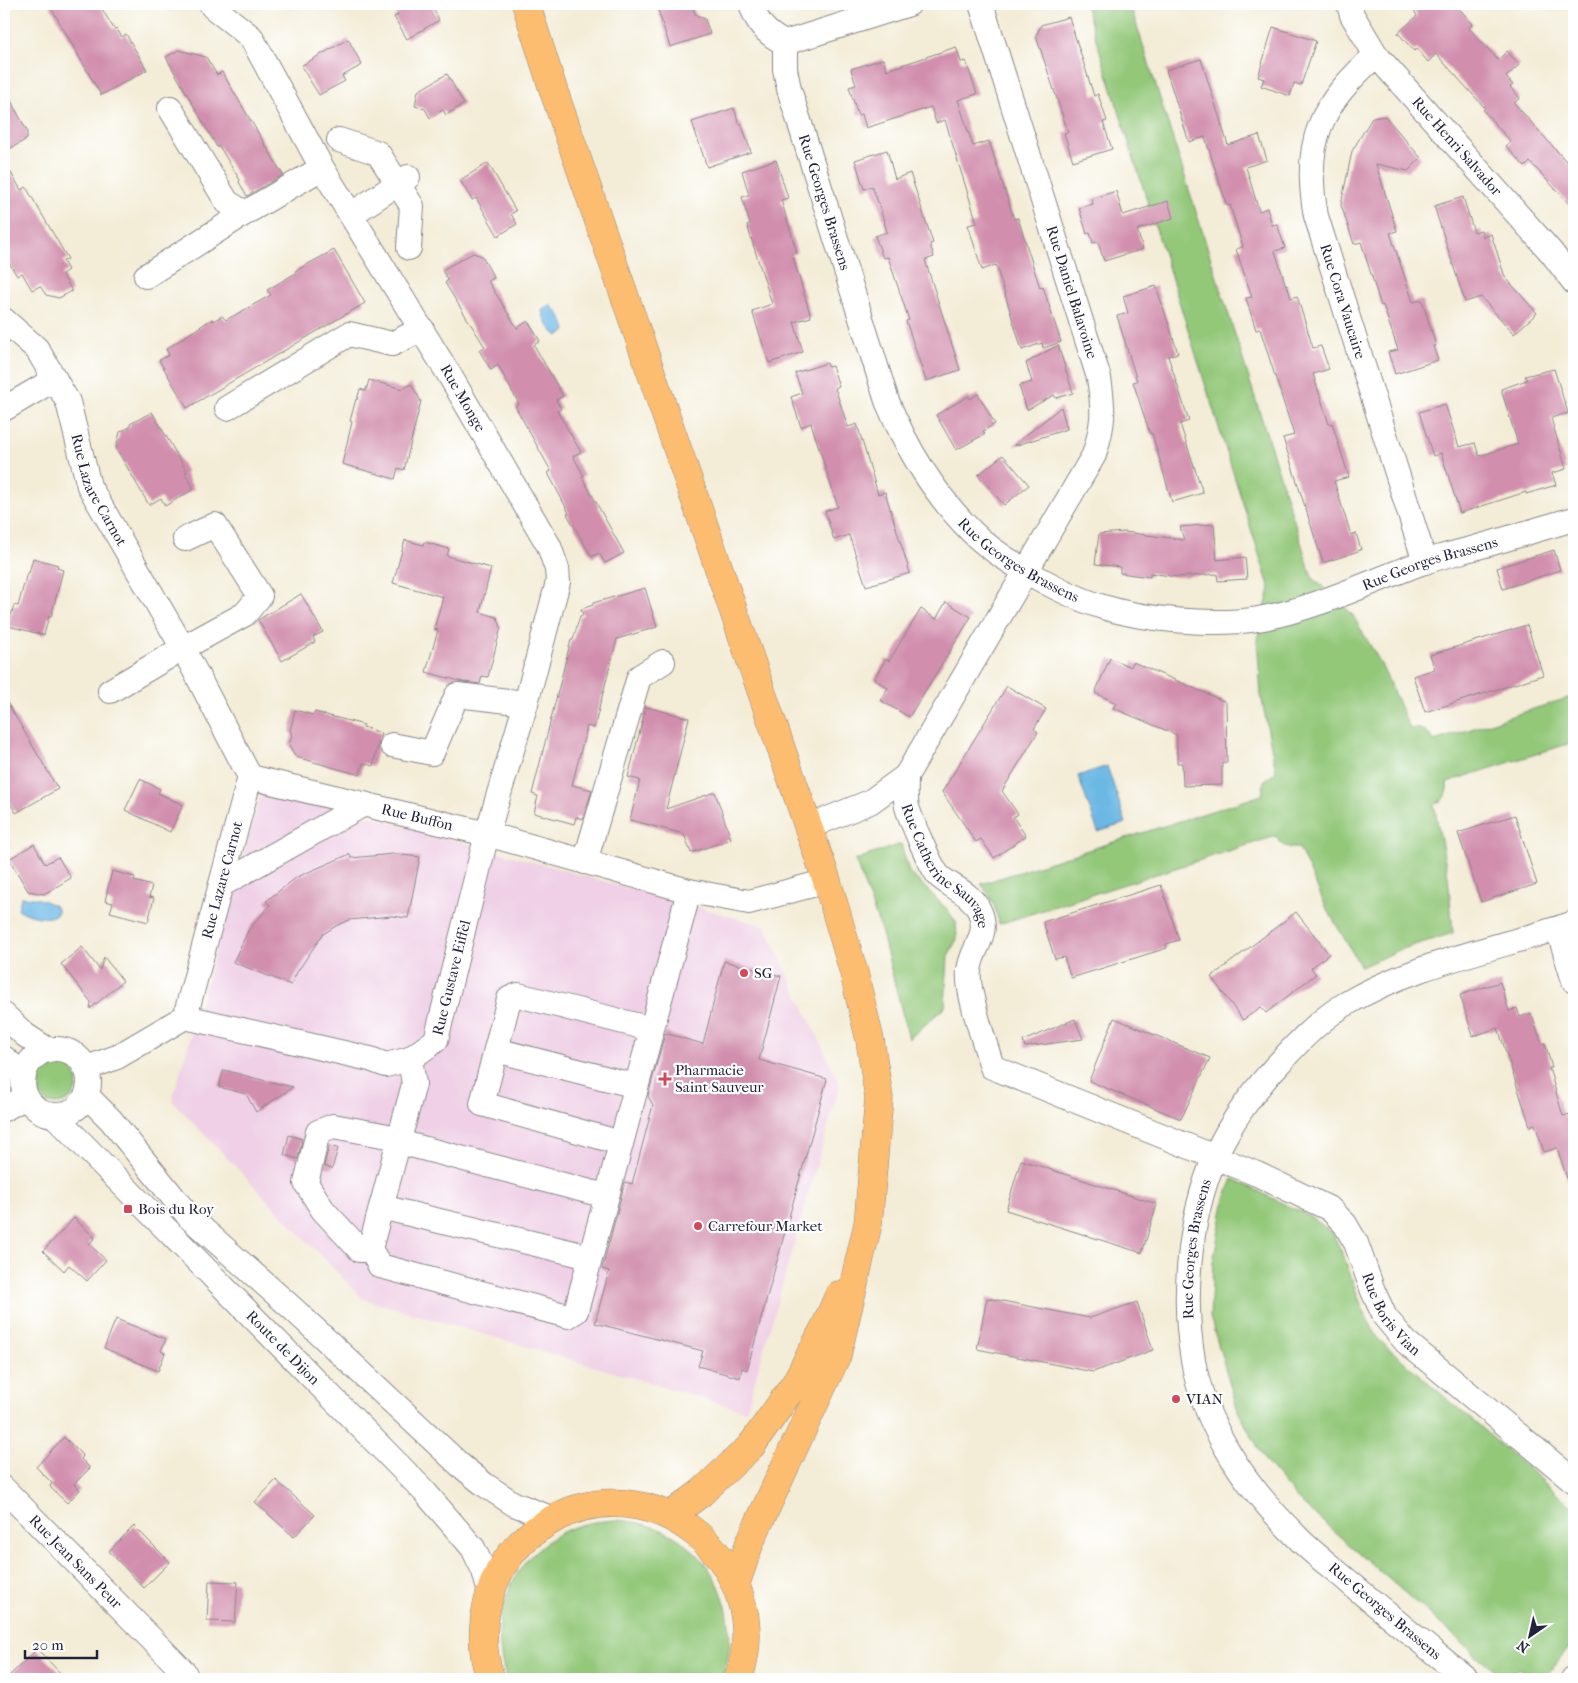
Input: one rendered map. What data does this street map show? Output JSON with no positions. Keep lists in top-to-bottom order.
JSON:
{
  "streets": {
    "street": [
      "Rue Henri Salvador",
      "Rue Georges Brassens",
      "Rue Daniel Balavoine",
      "Rue Cora Vaucaire",
      "Rue Monge",
      "Rue Lazare Carnot",
      "Rue Buffon",
      "Rue Catherine Sauvage",
      "Rue Gustave Eiffel",
      "Rue Boris Vian",
      "Route de Dijon",
      "Rue Jean Sans Peur"
    ]
  },
  "crossings": [
    ["Rue Henri Salvador", "Rue Cora Vaucaire"],
    ["Rue Georges Brassens", "Rue Daniel Balavoine"],
    ["Rue Georges Brassens", "Rue Cora Vaucaire"],
    ["Rue Georges Brassens", "Rue Catherine Sauvage"],
    ["Rue Georges Brassens", "Rue Boris Vian"],
    ["Rue Daniel Balavoine", "Rue Catherine Sauvage"],
    ["Rue Monge", "Rue Buffon"],
    ["Rue Monge", "Rue Gustave Eiffel"],
    ["Rue Lazare Carnot", "Rue Buffon"],
    ["Rue Lazare Carnot", "Rue Gustave Eiffel"],
    ["Rue Buffon", "Rue Gustave Eiffel"],
    ["Rue Catherine Sauvage", "Rue Boris Vian"]
  ],
  "places": {
    "other": ["SG", "Carrefour Market", "VIAN"],
    "health": ["Pharmacie Saint Sauveur"],
    "transit": ["Bois du Roy"]
  },
  "scale_bar": "20 m",
  "north": "bottom left"
}
